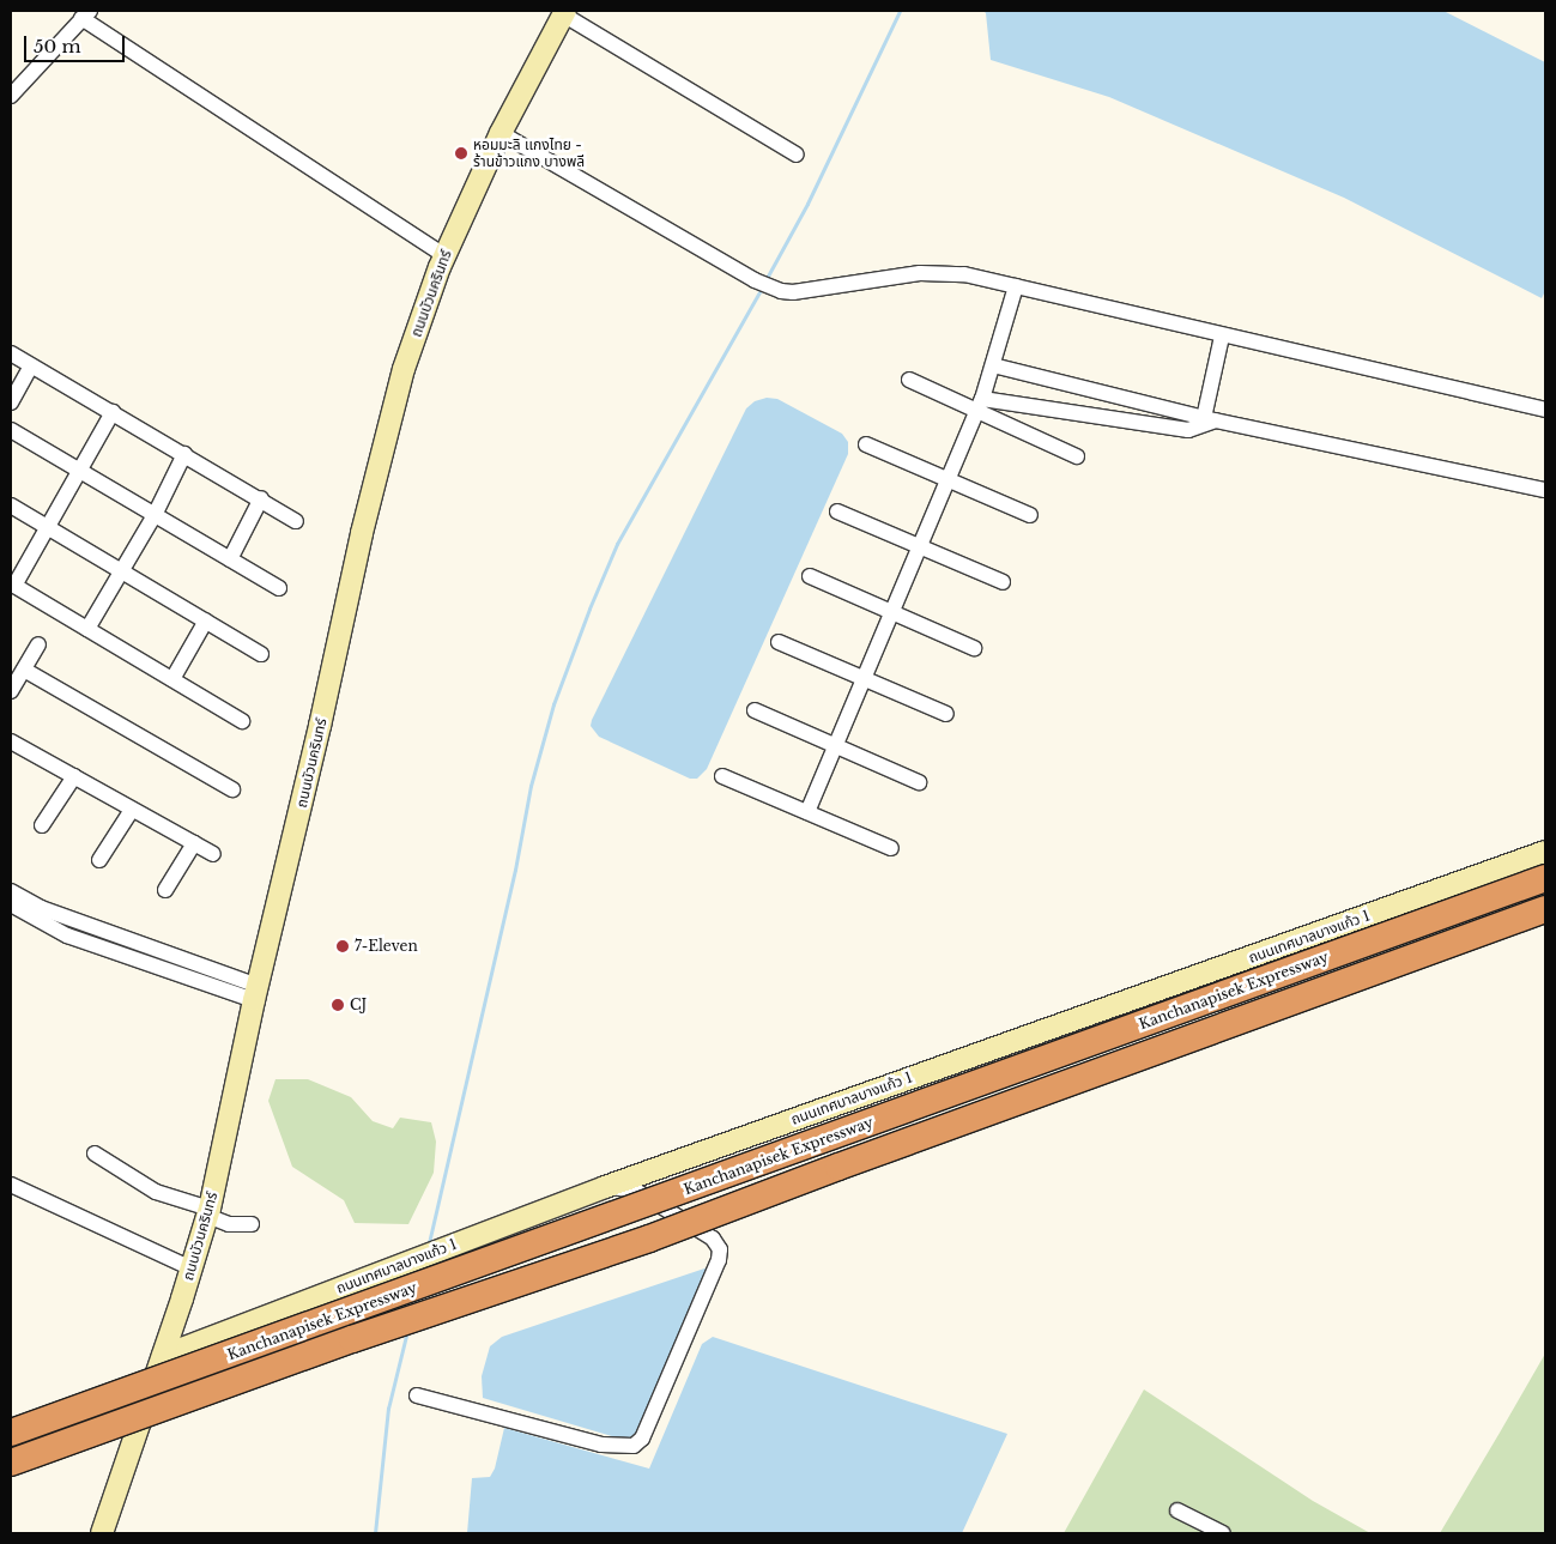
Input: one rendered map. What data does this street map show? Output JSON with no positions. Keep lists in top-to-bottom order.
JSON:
{
  "streets": {
    "highway": ["Kanchanapisek Expressway"],
    "street": ["ถนนบัวนครินทร์", "ถนนเทศบาลบางแก้ว 1"]
  },
  "crossings": [
    ["ถนนบัวนครินทร์", "ถนนเทศบาลบางแก้ว 1"]
  ],
  "places": ["หอมมะลิ เเกงไทย - ร้านข้าวแกง บางพลี", "7-Eleven", "CJ"],
  "scale_bar": "50 m"
}
